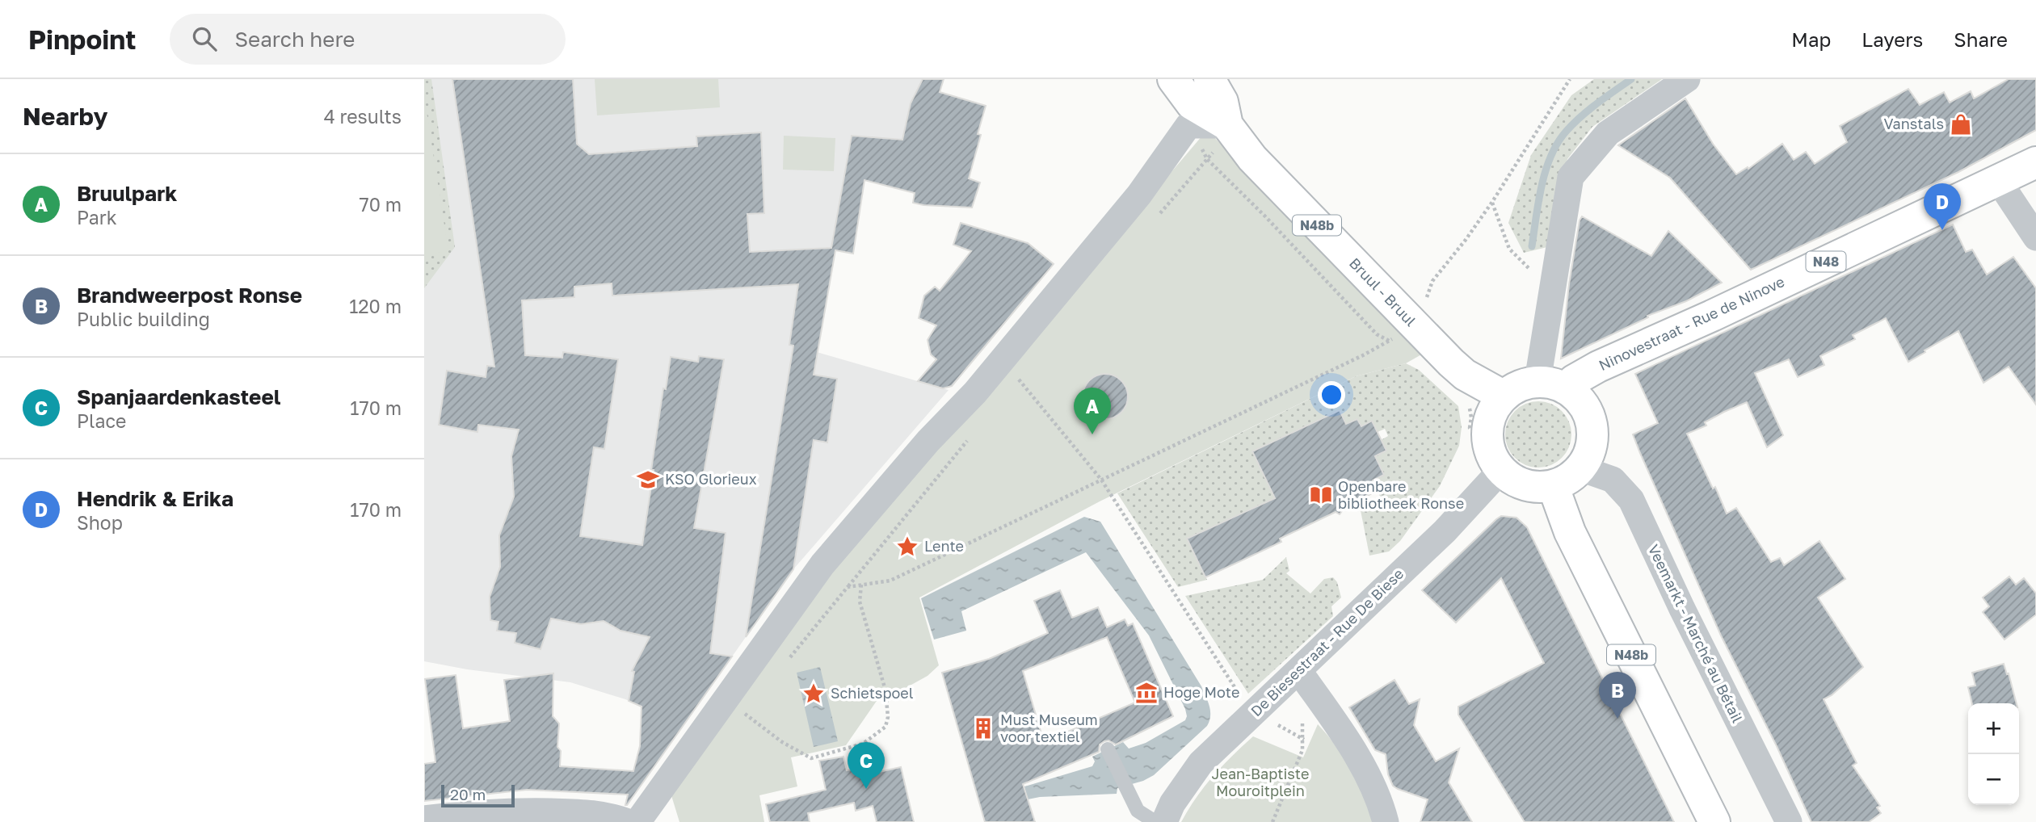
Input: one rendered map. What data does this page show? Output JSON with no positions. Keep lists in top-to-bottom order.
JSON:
{
  "streets": {
    "main road": [
      "N48b",
      "N48",
      "Bruul - Bruul",
      "Ninovestraat - Rue de Ninove"
    ],
    "street": ["Veemarkt - Marché au Bétail", "De Biesestraat - Rue De Biese"]
  },
  "crossings": [
    ["N48b", "Bruul - Bruul"],
    ["N48b", "Ninovestraat - Rue de Ninove"],
    ["N48b", "Veemarkt - Marché au Bétail"],
    ["N48b", "De Biesestraat - Rue De Biese"],
    ["Bruul - Bruul", "Ninovestraat - Rue de Ninove"],
    ["Bruul - Bruul", "Veemarkt - Marché au Bétail"],
    ["Bruul - Bruul", "De Biesestraat - Rue De Biese"],
    ["Ninovestraat - Rue de Ninove", "Veemarkt - Marché au Bétail"],
    ["Ninovestraat - Rue de Ninove", "De Biesestraat - Rue De Biese"],
    ["Veemarkt - Marché au Bétail", "De Biesestraat - Rue De Biese"]
  ],
  "parks": ["Jean-Baptiste Mouroitplein"],
  "places": {
    "shop": ["Vanstals"],
    "school or university": ["KSO Glorieux"],
    "library": ["Openbare bibliotheek Ronse"],
    "place": ["Lente", "Schietspoel"],
    "museum": ["Hoge Mote"],
    "building": ["Must Museum voor textiel"]
  },
  "scale_bar": "20 m",
  "page": {
    "header": "Pinpoint",
    "search": "Search here",
    "nav": ["Map", "Layers", "Share"],
    "heading": ["Nearby", "4 results"],
    "list": [
      {
        "mark": "A",
        "name": "Bruulpark",
        "note": "Park",
        "value": "70 m"
      },
      {
        "mark": "B",
        "name": "Brandweerpost Ronse",
        "note": "Public building",
        "value": "120 m"
      },
      {
        "mark": "C",
        "name": "Spanjaardenkasteel",
        "note": "Place",
        "value": "170 m"
      },
      {
        "mark": "D",
        "name": "Hendrik & Erika",
        "note": "Shop",
        "value": "170 m"
      }
    ],
    "pins": [
      "D",
      "A",
      "B",
      "C"
    ],
    "map_buttons": ["+", "−"],
    "scale": "20 m"
  }
}
